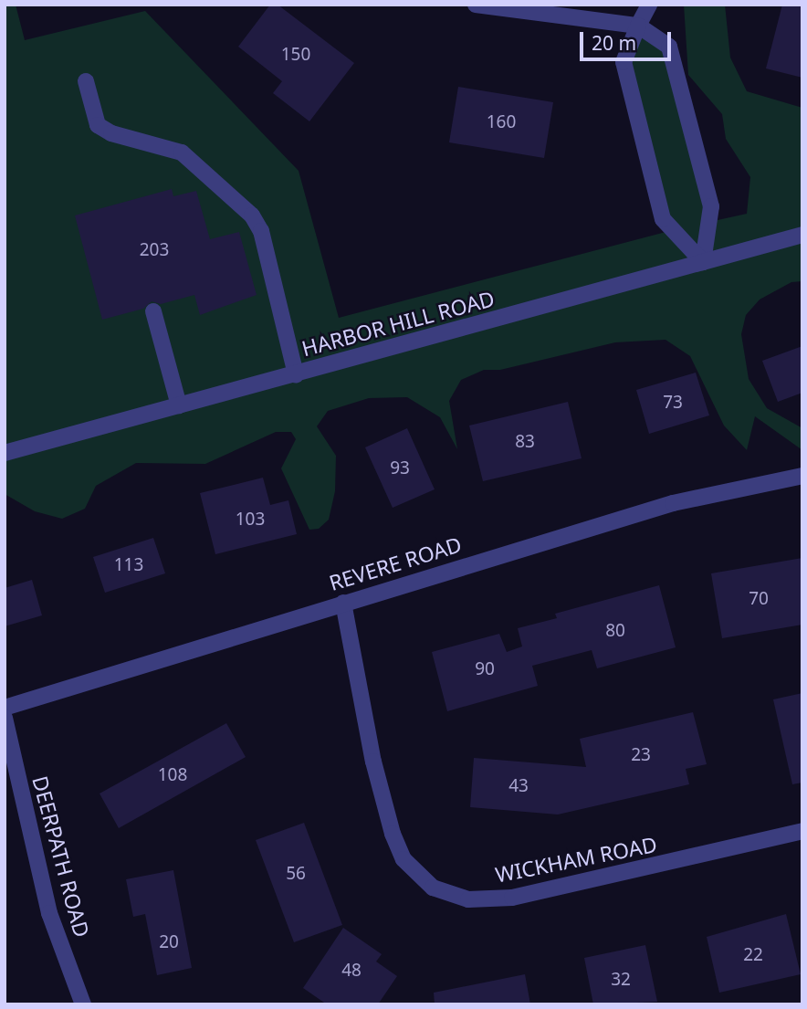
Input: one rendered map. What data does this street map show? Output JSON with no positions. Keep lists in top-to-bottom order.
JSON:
{
  "streets": {
    "street": [
      "HARBOR HILL ROAD",
      "REVERE ROAD",
      "DEERPATH ROAD",
      "WICKHAM ROAD"
    ]
  },
  "crossings": [
    ["REVERE ROAD", "WICKHAM ROAD"]
  ],
  "house_numbers": [
    "150",
    "160",
    "203",
    "73",
    "83",
    "93",
    "103",
    "113",
    "70",
    "80",
    "90",
    "23",
    "108",
    "43",
    "56",
    "20",
    "22",
    "48",
    "32"
  ],
  "scale_bar": "20 m"
}
